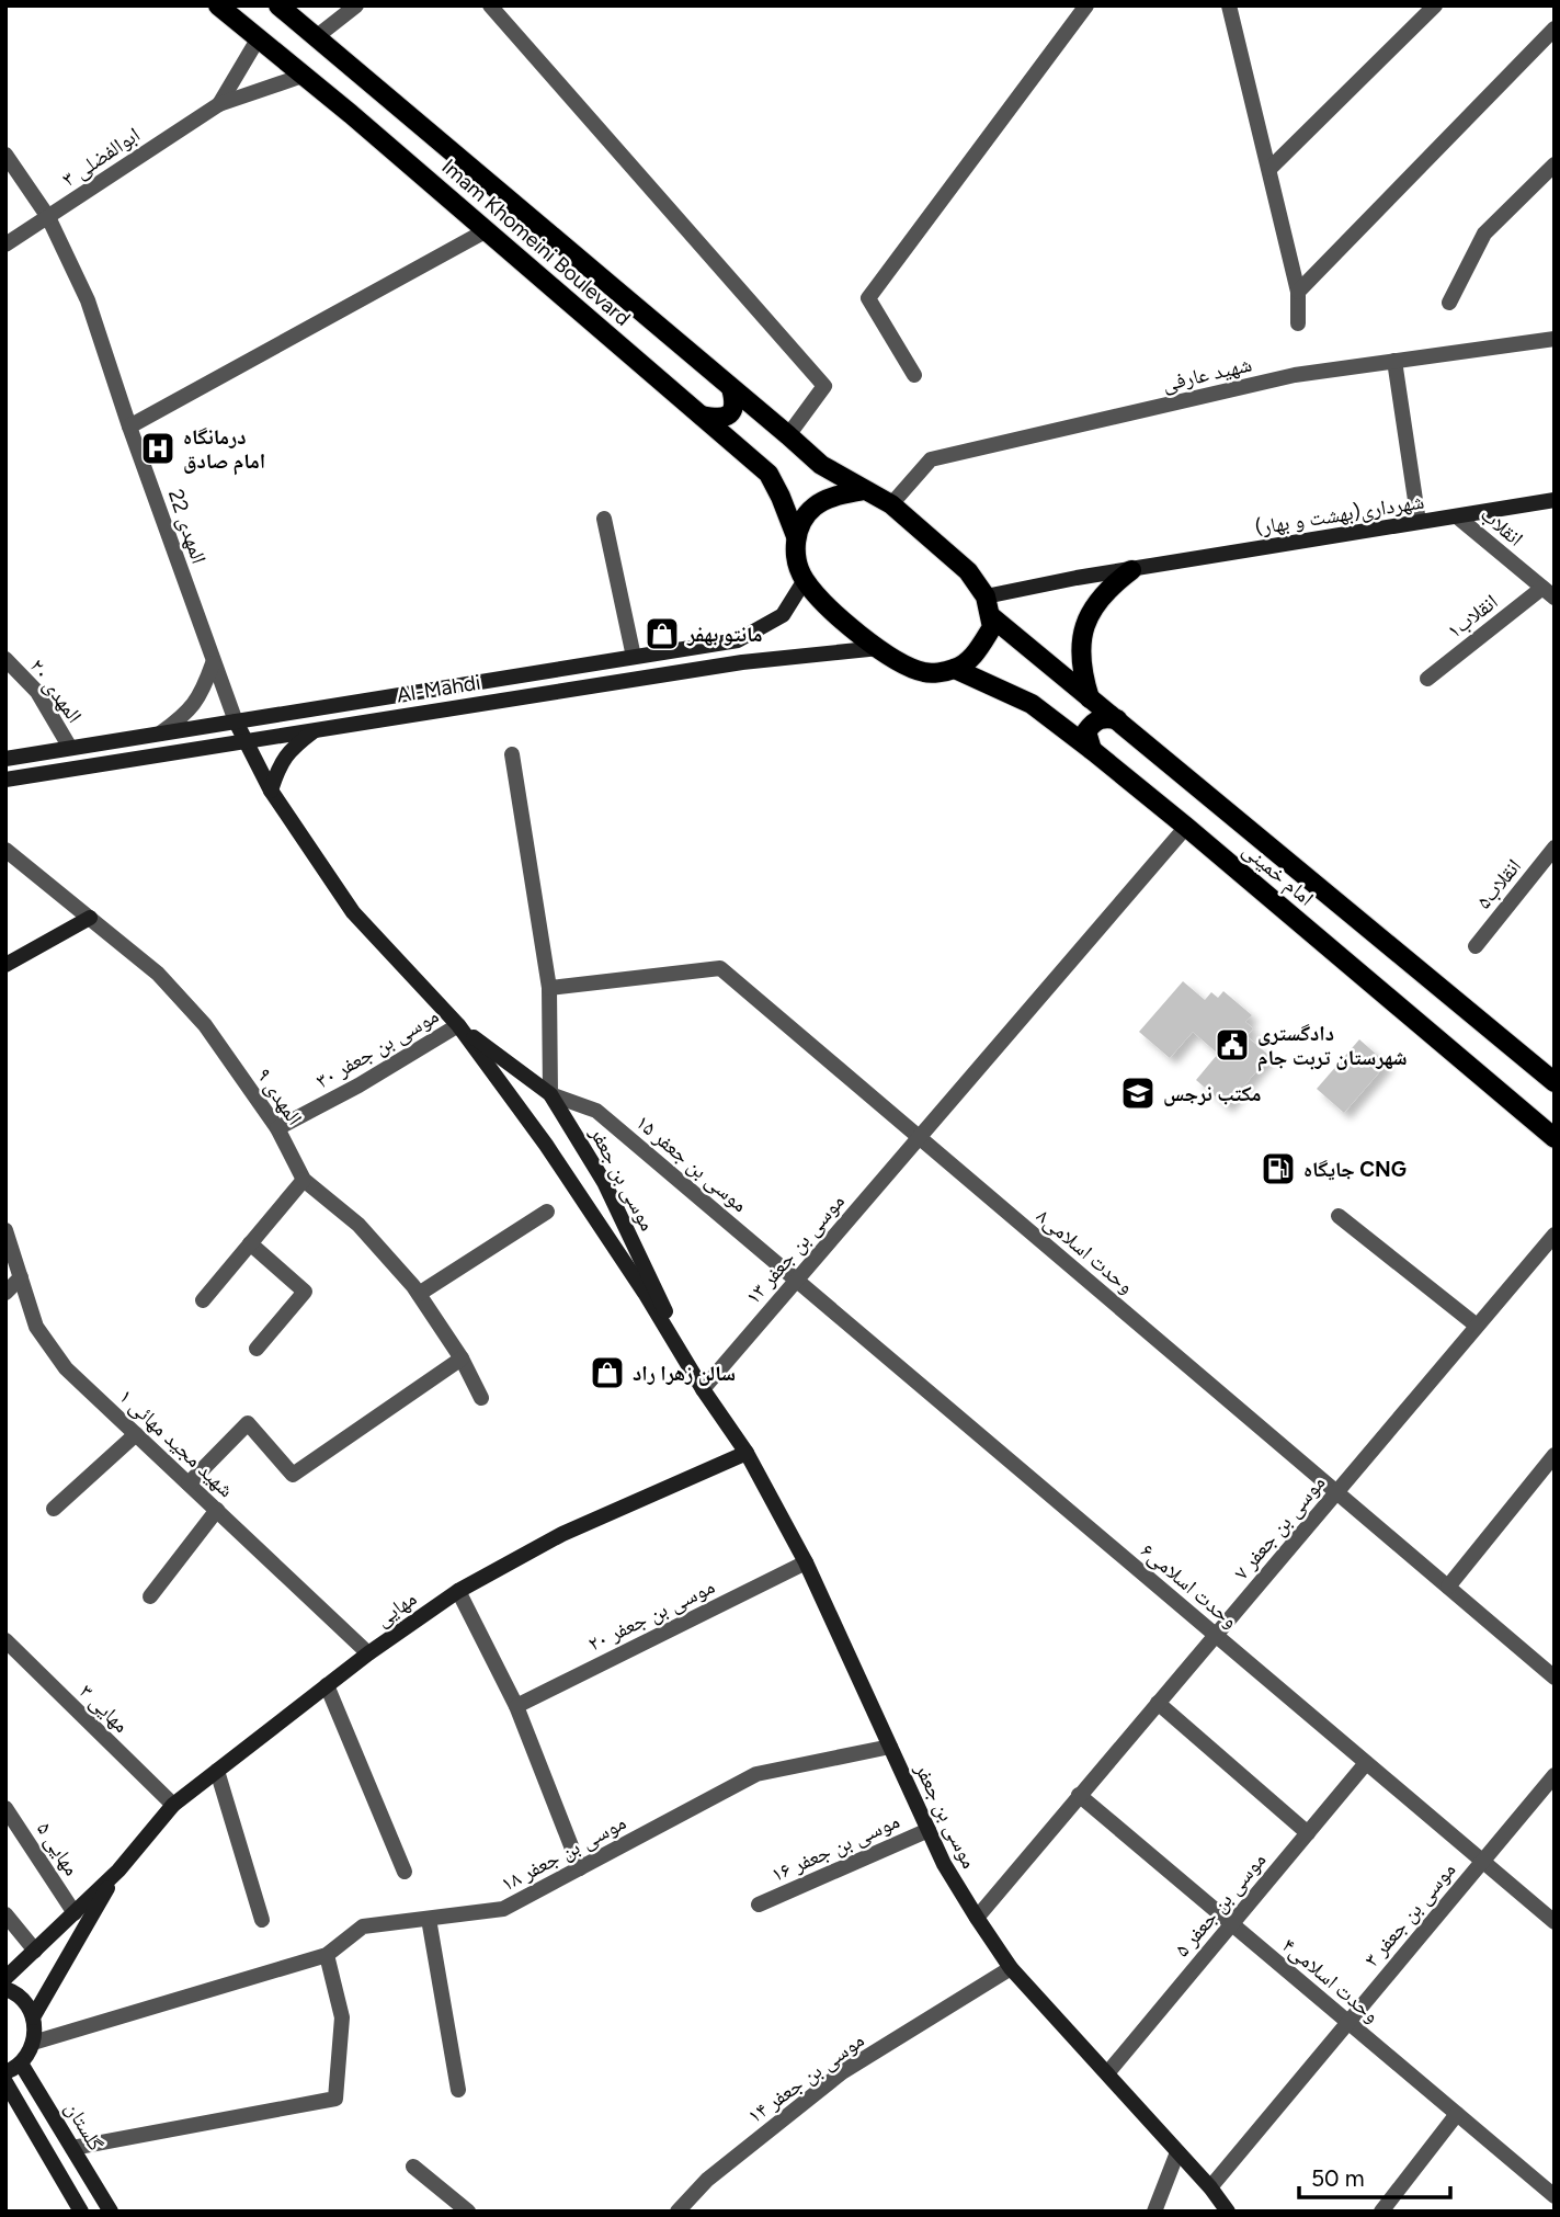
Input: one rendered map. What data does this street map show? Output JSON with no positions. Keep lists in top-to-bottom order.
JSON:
{
  "streets": {
    "main road": ["Imam Khomeini Boulevard", "امام خمینی"],
    "street": [
      "ابوالفضلی ۳",
      "شهید عارفی",
      "شهرداری(بهشت و بهار)",
      "المهدی 22",
      "انقلاب",
      "انقلاب۱",
      "Al-Mahdi",
      "المهدی ۲۰",
      "انقلاب۵",
      "موسی بن جعفر ۳۰",
      "المهدی ۹",
      "موسی بن جعفر ۱۵",
      "موسی بن جعفر",
      "موسی بن جعفر ۱۳",
      "وحدت اسلامی۸",
      "شهید مجید مهائی ۱",
      "موسی بن جعفر ۷",
      "وحدت اسلامی۶",
      "مهایی",
      "موسی بن جعفر ۲۰",
      "مهایی ۳",
      "موسی بن جعفر ۱۶",
      "مهایی ۵",
      "موسی بن جعفر ۱۸",
      "موسی بن جعفر ۵",
      "موسی بن جعفر ۳",
      "وحدت اسلامی۴",
      "موسی بن جعفر ۱۴",
      "گلستان"
    ]
  },
  "crossings": [
    ["ابوالفضلی ۳", "المهدی 22"],
    ["Imam Khomeini Boulevard", "شهید عارفی"],
    ["Imam Khomeini Boulevard", "شهرداری(بهشت و بهار)"],
    ["Imam Khomeini Boulevard", "Al-Mahdi"],
    ["Imam Khomeini Boulevard", "امام خمینی"],
    ["شهید عارفی", "شهرداری(بهشت و بهار)"],
    ["شهید عارفی", "Al-Mahdi"],
    ["شهید عارفی", "امام خمینی"],
    ["شهرداری(بهشت و بهار)", "انقلاب"],
    ["شهرداری(بهشت و بهار)", "Al-Mahdi"],
    ["شهرداری(بهشت و بهار)", "امام خمینی"],
    ["المهدی 22", "Al-Mahdi"],
    ["المهدی 22", "موسی بن جعفر"],
    ["انقلاب", "انقلاب۱"],
    ["Al-Mahdi", "المهدی ۲۰"],
    ["Al-Mahdi", "امام خمینی"],
    ["Al-Mahdi", "موسی بن جعفر"],
    ["امام خمینی", "موسی بن جعفر ۱۳"],
    ["موسی بن جعفر ۳۰", "المهدی ۹"],
    ["موسی بن جعفر ۳۰", "موسی بن جعفر"],
    ["موسی بن جعفر ۱۵", "موسی بن جعفر"],
    ["موسی بن جعفر ۱۵", "موسی بن جعفر ۱۳"],
    ["موسی بن جعفر ۱۵", "وحدت اسلامی۶"],
    ["موسی بن جعفر", "موسی بن جعفر ۱۳"],
    ["موسی بن جعفر", "موسی بن جعفر ۷"],
    ["موسی بن جعفر", "مهایی"],
    ["موسی بن جعفر", "موسی بن جعفر ۲۰"],
    ["موسی بن جعفر", "موسی بن جعفر ۱۶"],
    ["موسی بن جعفر", "موسی بن جعفر ۱۸"],
    ["موسی بن جعفر", "موسی بن جعفر ۵"],
    ["موسی بن جعفر", "موسی بن جعفر ۳"],
    ["موسی بن جعفر", "موسی بن جعفر ۱۴"],
    ["موسی بن جعفر ۱۳", "وحدت اسلامی۸"],
    ["موسی بن جعفر ۱۳", "وحدت اسلامی۶"],
    ["وحدت اسلامی۸", "موسی بن جعفر ۷"],
    ["شهید مجید مهائی ۱", "مهایی"],
    ["موسی بن جعفر ۷", "وحدت اسلامی۶"],
    ["موسی بن جعفر ۷", "وحدت اسلامی۴"],
    ["وحدت اسلامی۶", "موسی بن جعفر ۵"],
    ["وحدت اسلامی۶", "موسی بن جعفر ۳"],
    ["مهایی", "مهایی ۳"],
    ["موسی بن جعفر ۵", "وحدت اسلامی۴"],
    ["موسی بن جعفر ۳", "وحدت اسلامی۴"]
  ],
  "places": {
    "hospital": ["درمانگاه امام صادق"],
    "shop": ["مانتو بهفر", "سالن زهرا راد"],
    "public building": ["دادگستری شهرستان تربت جام"],
    "school or university": ["مكتب نرجس"],
    "fuel station": ["جایگاه CNG"]
  },
  "scale_bar": "50 m"
}
